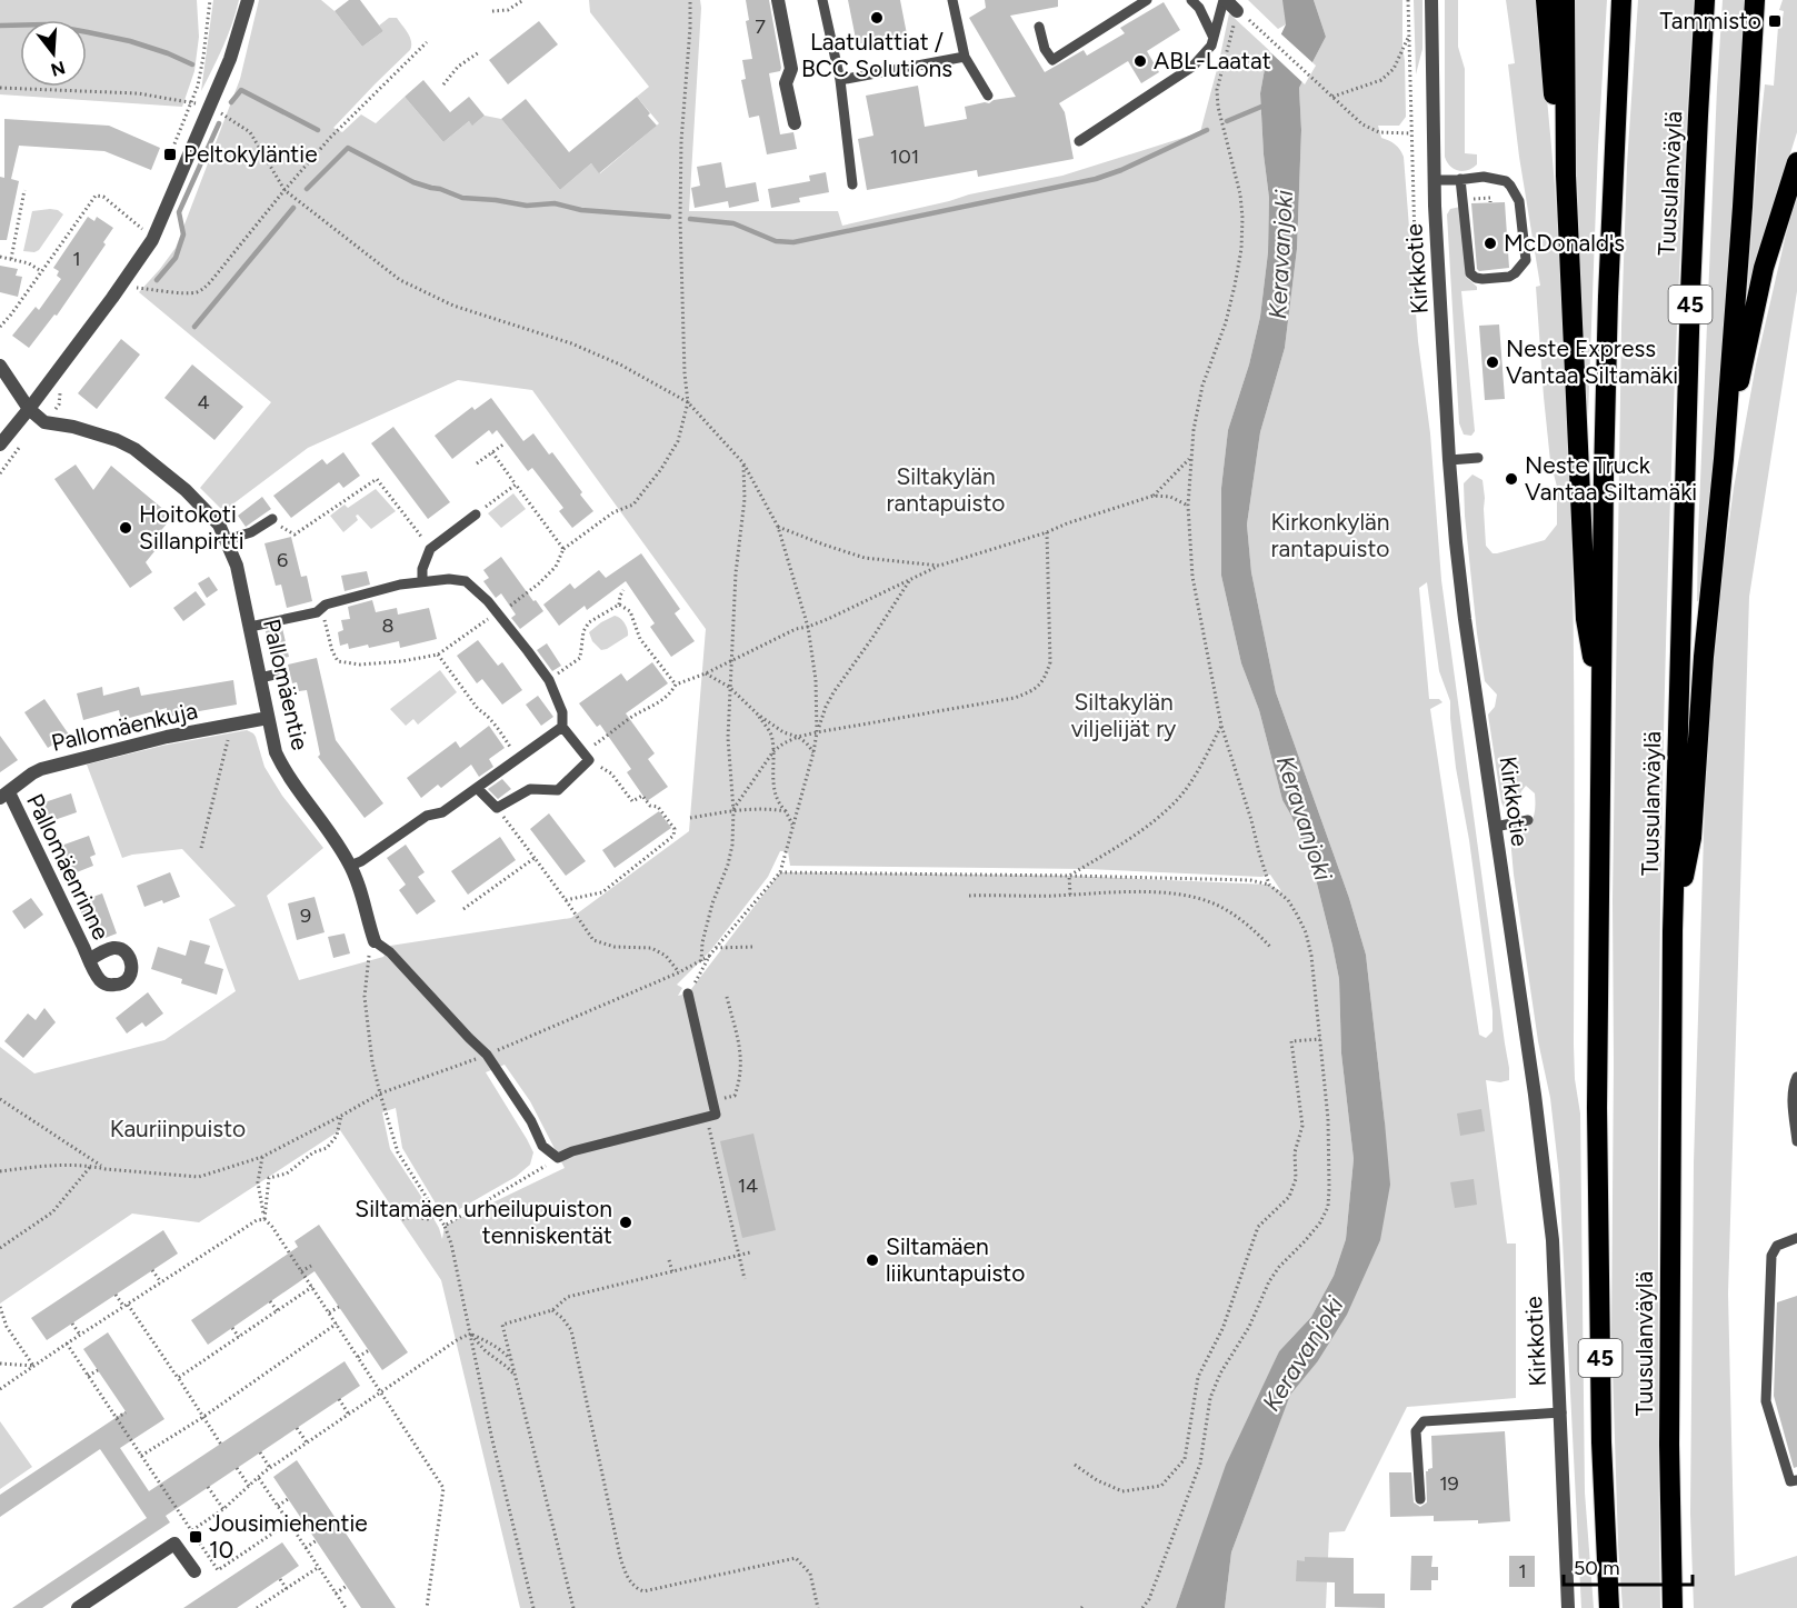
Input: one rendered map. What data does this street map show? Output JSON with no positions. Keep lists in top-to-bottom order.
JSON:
{
  "streets": {
    "highway": ["Tuusulanväylä", "45"],
    "street": [
      "Kirkkotie",
      "Pallomäentie",
      "Pallomäenkuja",
      "Pallomäenrinne"
    ]
  },
  "crossings": [
    ["Pallomäentie", "Pallomäenkuja"],
    ["Pallomäenkuja", "Pallomäenrinne"]
  ],
  "water": ["Keravanjoki"],
  "parks": [
    "Siltakylän rantapuisto",
    "Kirkonkylän rantapuisto",
    "Siltakylän viljelijät ry",
    "Kauriinpuisto"
  ],
  "places": {
    "other": [
      "Laatulattiat / BCC Solutions",
      "ABL-Laatat",
      "McDonald's",
      "Neste Express Vantaa Siltamäki",
      "Neste Truck Vantaa Siltamäki",
      "Hoitokoti Sillanpirtti",
      "Siltamäen urheilupuiston tenniskentät",
      "Siltamäen liikuntapuisto"
    ],
    "transit": ["Tammisto", "Peltokyläntie", "Jousimiehentie 10"]
  },
  "house_numbers": [
    "7",
    "101",
    "1",
    "4",
    "6",
    "8",
    "9",
    "14",
    "19",
    "1"
  ],
  "scale_bar": "50 m",
  "north": "bottom"
}
